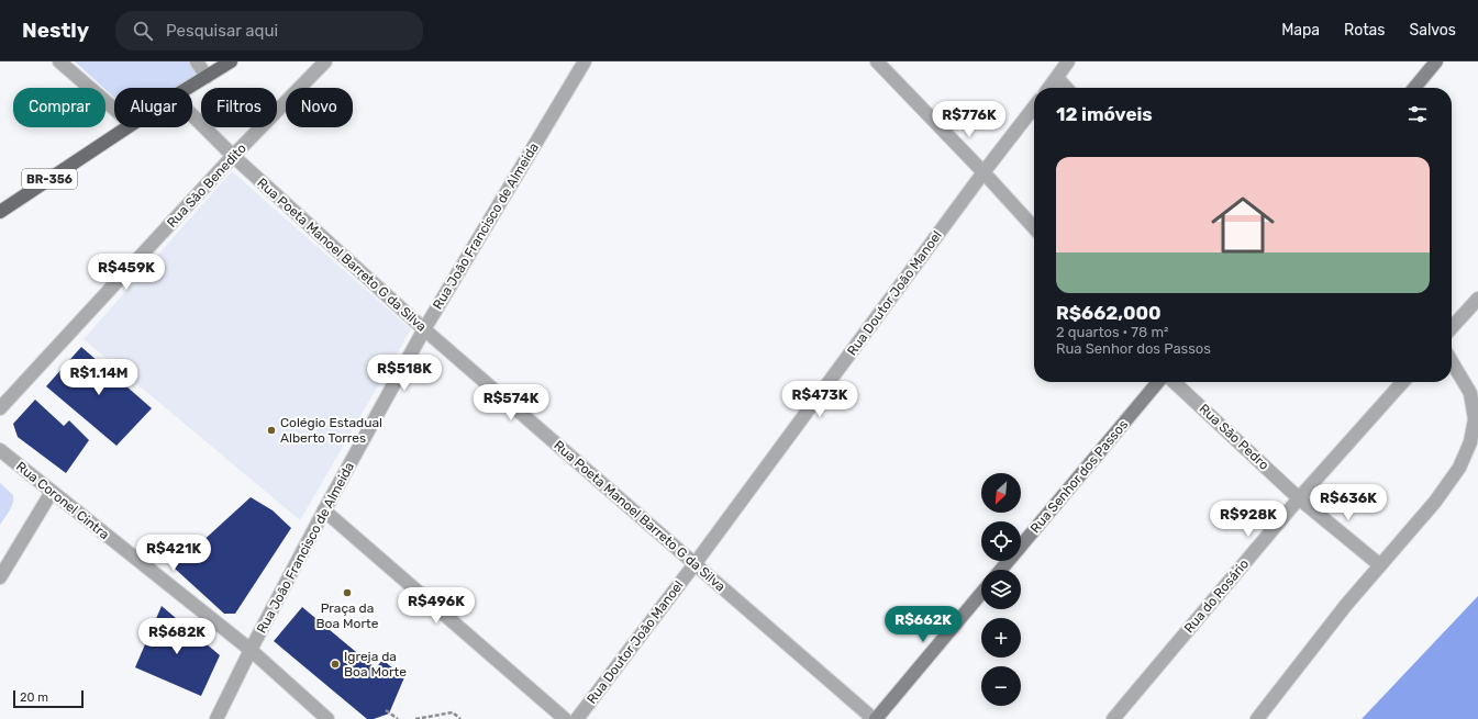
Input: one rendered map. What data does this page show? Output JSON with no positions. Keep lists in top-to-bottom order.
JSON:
{
  "streets": {
    "main road": ["BR-356", "Rua Senhor dos Passos"],
    "street": [
      "Rua São Benedito",
      "Rua João Francisco de Almeida",
      "Rua Poeta Manoel Barreto G da Silva",
      "Rua Doutor João Manoel",
      "Rua São Pedro",
      "Rua Coronel Cintra",
      "Rua do Rosário"
    ]
  },
  "crossings": [
    ["Rua São Benedito", "Rua Poeta Manoel Barreto G da Silva"],
    ["Rua João Francisco de Almeida", "Rua Poeta Manoel Barreto G da Silva"],
    ["Rua João Francisco de Almeida", "Rua Coronel Cintra"],
    ["Rua Poeta Manoel Barreto G da Silva", "Rua Doutor João Manoel"],
    ["Rua São Pedro", "Rua do Rosário"]
  ],
  "places": ["Colégio Estadual Alberto Torres", "Praça da Boa Morte", "Igreja da Boa Morte"],
  "scale_bar": "20 m",
  "north": "bottom left",
  "page": {
    "header": "Nestly",
    "search": "Pesquisar aqui",
    "nav": ["Mapa", "Rotas", "Salvos"],
    "chip": [
      "Comprar",
      "Alugar",
      "Filtros",
      "Novo"
    ],
    "heading": "12 imóveis",
    "price": [
      "R$776K",
      "R$459K",
      "R$518K",
      "R$1.14M",
      "R$473K",
      "R$574K",
      "R$636K",
      "R$928K",
      "R$421K",
      "R$496K",
      "R$662K",
      "R$682K"
    ],
    "list": [
      {
        "name": "R$662,000",
        "note": "2 quartos · 78 m² · Rua Senhor dos Passos"
      }
    ],
    "map_buttons": ["+", "−"],
    "scale": "20 m"
  }
}
